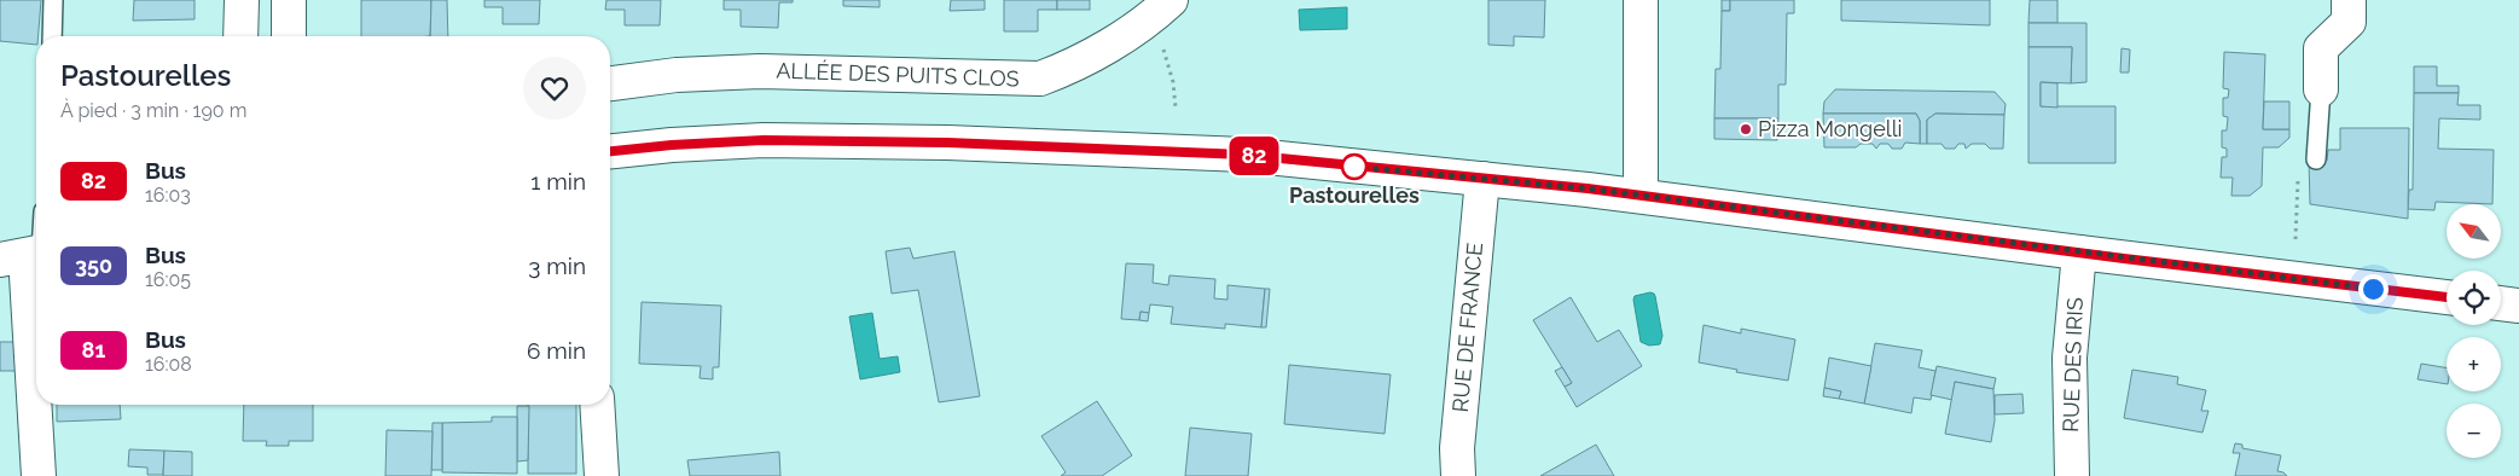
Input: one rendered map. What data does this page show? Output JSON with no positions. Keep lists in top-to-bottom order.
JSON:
{
  "streets": {
    "main road": ["ALLÉE DES PUITS CLOS", "RUE DE FRANCE", "RUE DES IRIS"]
  },
  "places": ["Pizza Mongelli", "Pastourelles"],
  "lines": ["bus line 82"],
  "north": "top left",
  "page": {
    "on_map": "82",
    "heading": ["Pastourelles", "À pied · 3 min · 190 m"],
    "list": [
      {
        "mark": "82",
        "name": "Bus",
        "note": "16:03",
        "value": "1 min"
      },
      {
        "mark": "350",
        "name": "Bus",
        "note": "16:05",
        "value": "3 min"
      },
      {
        "mark": "81",
        "name": "Bus",
        "note": "16:08",
        "value": "6 min"
      }
    ],
    "map_buttons": ["+", "−"]
  }
}
